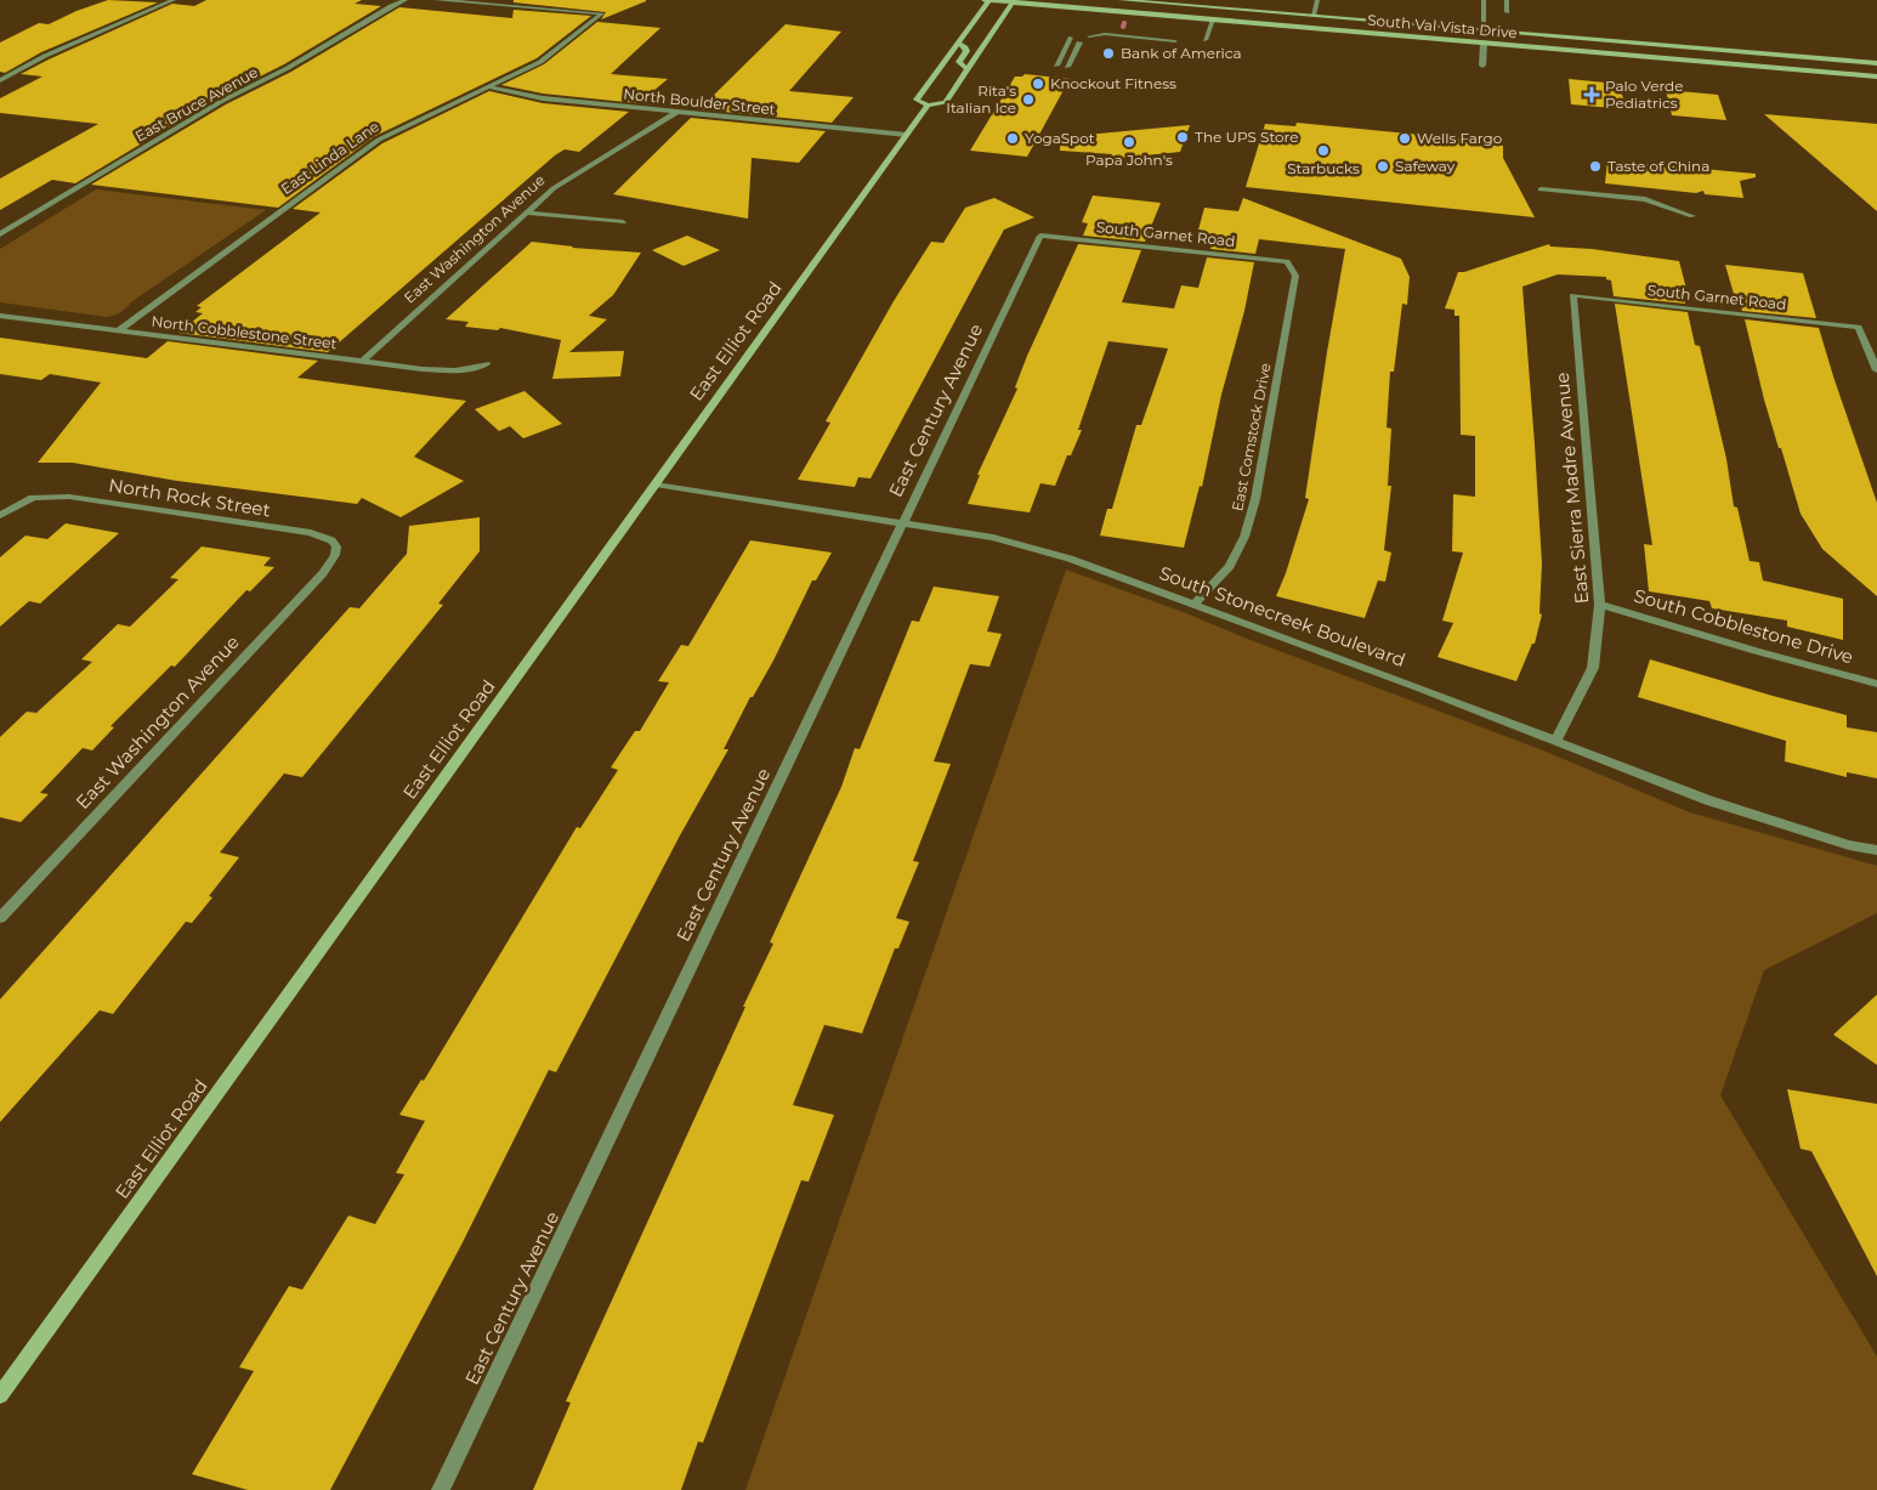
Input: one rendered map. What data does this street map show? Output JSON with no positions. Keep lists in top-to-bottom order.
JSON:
{
  "streets": {
    "main road": ["South Val Vista Drive", "East Elliot Road"],
    "street": [
      "North Boulder Street",
      "East Bruce Avenue",
      "East Linda Lane",
      "South Garnet Road",
      "East Washington Avenue",
      "North Cobblestone Street",
      "East Century Avenue",
      "East Comstock Drive",
      "East Sierra Madre Avenue",
      "North Rock Street",
      "South Stonecreek Boulevard",
      "South Cobblestone Drive"
    ]
  },
  "crossings": [
    ["South Val Vista Drive", "East Elliot Road"],
    ["North Boulder Street", "East Linda Lane"],
    ["North Boulder Street", "East Washington Avenue"],
    ["North Boulder Street", "East Elliot Road"],
    ["East Linda Lane", "North Cobblestone Street"],
    ["South Garnet Road", "East Century Avenue"],
    ["South Garnet Road", "East Comstock Drive"],
    ["South Garnet Road", "East Sierra Madre Avenue"],
    ["East Washington Avenue", "North Cobblestone Street"],
    ["East Washington Avenue", "North Rock Street"],
    ["East Elliot Road", "South Stonecreek Boulevard"],
    ["East Century Avenue", "South Stonecreek Boulevard"],
    ["East Comstock Drive", "South Stonecreek Boulevard"],
    ["East Sierra Madre Avenue", "South Stonecreek Boulevard"],
    ["East Sierra Madre Avenue", "South Cobblestone Drive"]
  ],
  "places": {
    "other": [
      "Bank of America",
      "Knockout Fitness",
      "Rita's Italian Ice",
      "The UPS Store",
      "YogaSpot",
      "Wells Fargo",
      "Papa John's",
      "Starbucks",
      "Safeway",
      "Taste of China"
    ],
    "health": ["Palo Verde Pediatrics"]
  }
}
